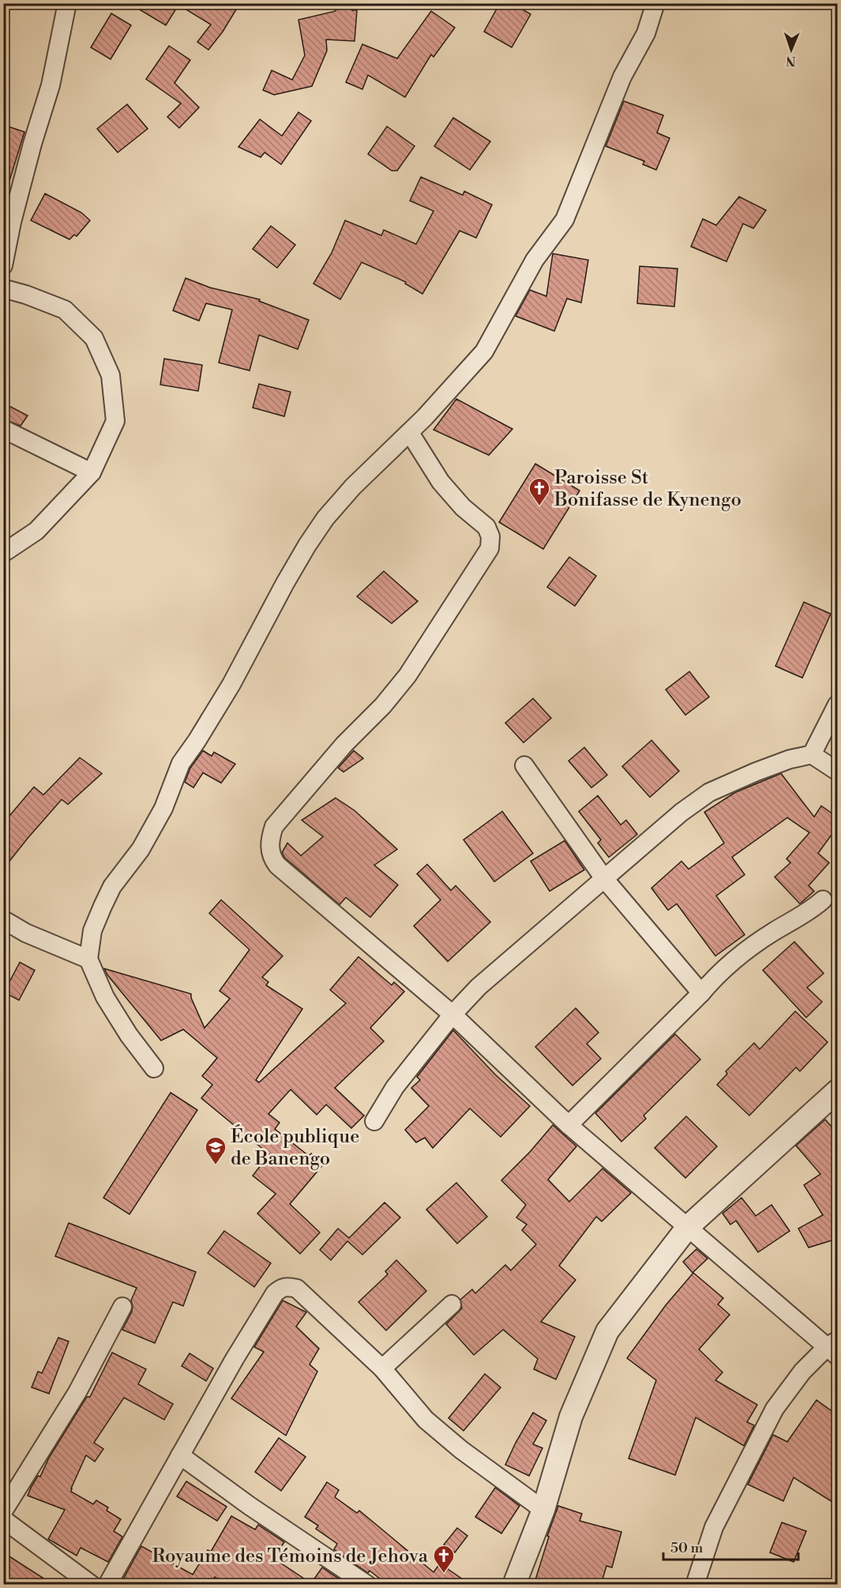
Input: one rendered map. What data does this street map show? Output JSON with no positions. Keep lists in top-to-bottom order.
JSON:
{
  "places": {
    "church": ["Paroisse St Bonifasse de Kynengo", "Royaume des Témoins de Jehova"],
    "school or university": ["École publique de Banengo"]
  },
  "scale_bar": "50 m",
  "north": "bottom"
}
